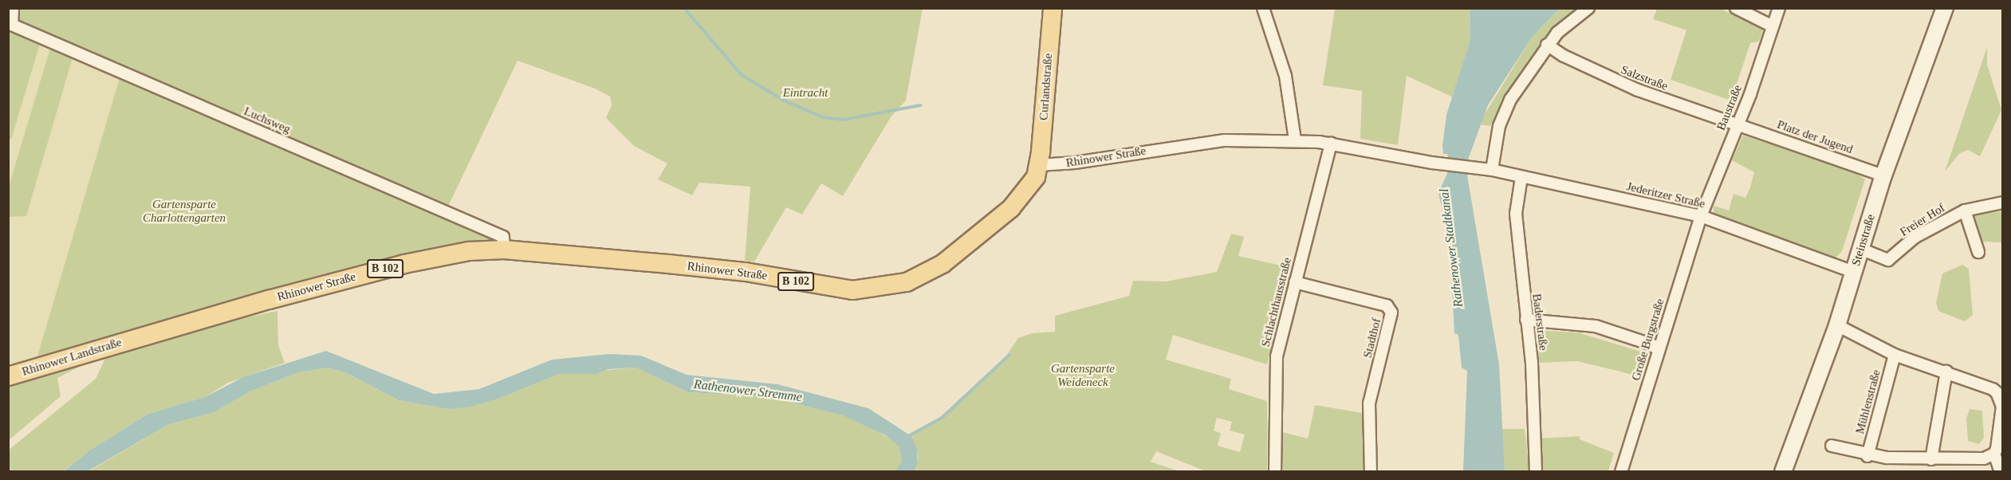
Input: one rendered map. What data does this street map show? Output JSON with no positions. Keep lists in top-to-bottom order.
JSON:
{
  "streets": {
    "main road": [
      "Curlandstraße",
      "Rhinower Straße",
      "Steinstraße",
      "B 102",
      "Rhinower Landstraße"
    ],
    "street": [
      "Salzstraße",
      "Baustraße",
      "Luchsweg",
      "Platz der Jugend",
      "Jederitzer Straße",
      "Freier Hof",
      "Schlachthausstraße",
      "Baderstraße",
      "Stadthof",
      "Große Burgstraße",
      "Mühlenstraße"
    ]
  },
  "crossings": [
    ["Salzstraße", "Baustraße"],
    ["Salzstraße", "Platz der Jugend"],
    ["Curlandstraße", "Rhinower Straße"],
    ["Baustraße", "Platz der Jugend"],
    ["Baustraße", "Jederitzer Straße"],
    ["Baustraße", "Große Burgstraße"],
    ["Luchsweg", "Rhinower Straße"],
    ["Platz der Jugend", "Steinstraße"],
    ["Rhinower Straße", "Jederitzer Straße"],
    ["Rhinower Straße", "Schlachthausstraße"],
    ["Rhinower Straße", "Rhinower Landstraße"],
    ["Jederitzer Straße", "Steinstraße"],
    ["Jederitzer Straße", "Baderstraße"],
    ["Jederitzer Straße", "Große Burgstraße"],
    ["Freier Hof", "Steinstraße"],
    ["Schlachthausstraße", "Stadthof"]
  ],
  "water": ["Rathenower Stadtkanal", "Rathenower Stremme"],
  "parks": ["Eintracht", "Gartensparte Charlottengarten", "Gartensparte Weideneck"]
}
